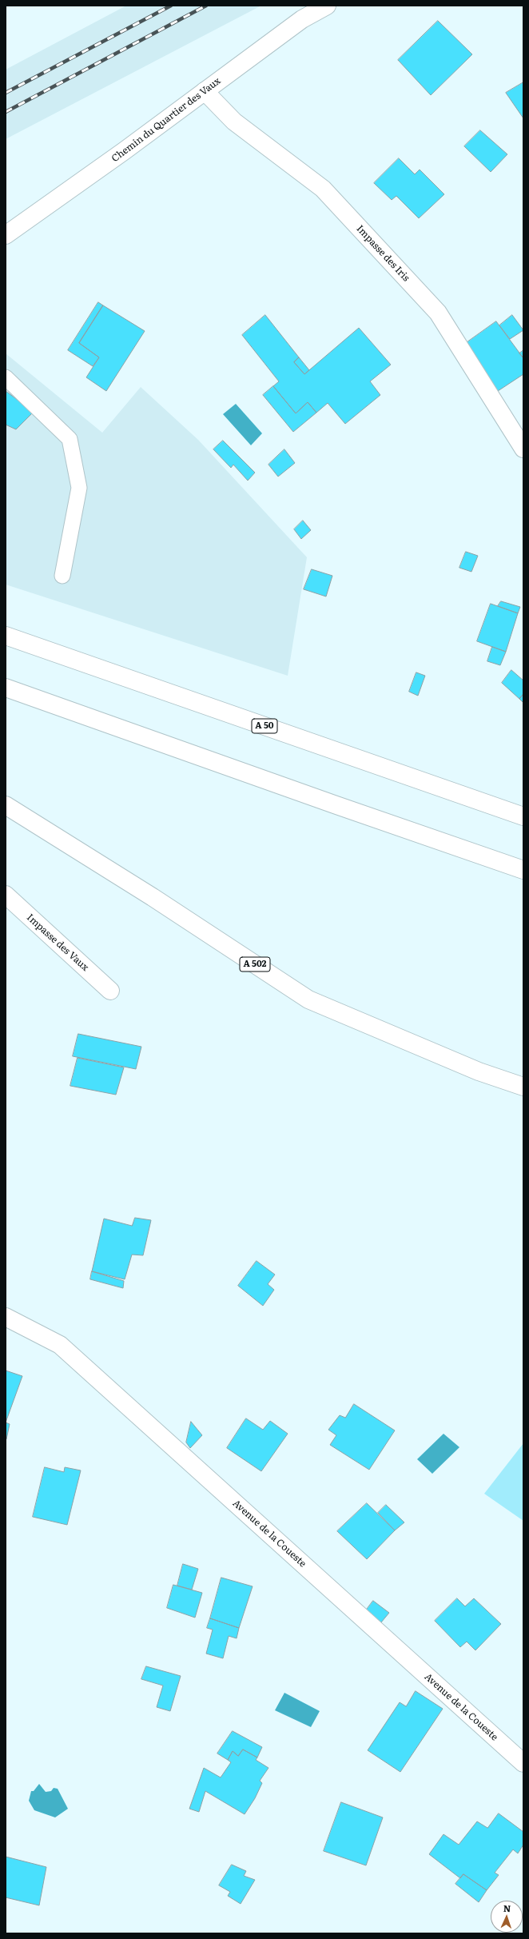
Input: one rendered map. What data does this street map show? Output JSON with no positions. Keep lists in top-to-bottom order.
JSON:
{
  "streets": {
    "main road": [
      "Chemin du Quartier des Vaux",
      "Impasse des Iris",
      "A 50",
      "Impasse des Vaux",
      "A 502",
      "Avenue de la Coueste"
    ]
  },
  "crossings": [
    ["Chemin du Quartier des Vaux", "Impasse des Iris"]
  ],
  "north": "top"
}
